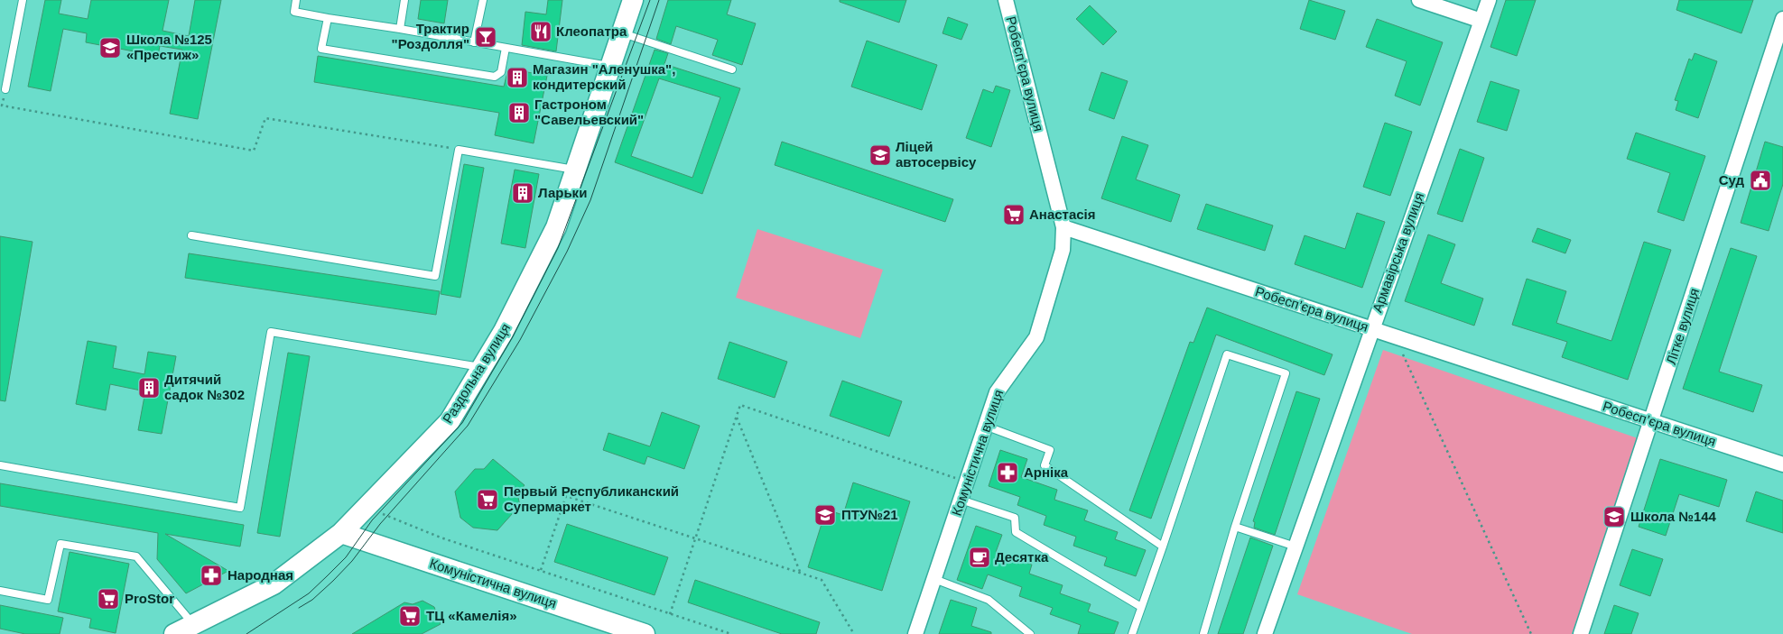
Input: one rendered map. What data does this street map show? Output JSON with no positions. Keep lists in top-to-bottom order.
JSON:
{
  "streets": {
    "street": [
      "Робесп’єра вулиця",
      "Армавірська вулиця",
      "Літке вулиця",
      "Раздольна вулиця",
      "Комуністична вулиця"
    ]
  },
  "crossings": [
    ["Робесп’єра вулиця", "Армавірська вулиця"],
    ["Робесп’єра вулиця", "Літке вулиця"],
    ["Робесп’єра вулиця", "Комуністична вулиця"],
    ["Раздольна вулиця", "Комуністична вулиця"]
  ],
  "places": {
    "restaurant": ["Клеопатра"],
    "bar": ["Трактир \"Роздолля\""],
    "school or university": [
      "Школа №125 «Престиж»",
      "Ліцей автосервісу",
      "ПТУ№21",
      "Школа №144"
    ],
    "building": [
      "Магазин \"Аленушка\", кондитерский",
      "Гастроном \"Савельевский\"",
      "Ларьки",
      "Дитячий садок №302"
    ],
    "public building": ["Суд"],
    "supermarket": [
      "Анастасія",
      "Первый Республиканский Супермаркет",
      "ProStor",
      "ТЦ «Камелія»"
    ],
    "pharmacy": ["Арніка", "Народная"],
    "cafe": ["Десятка"]
  }
}
